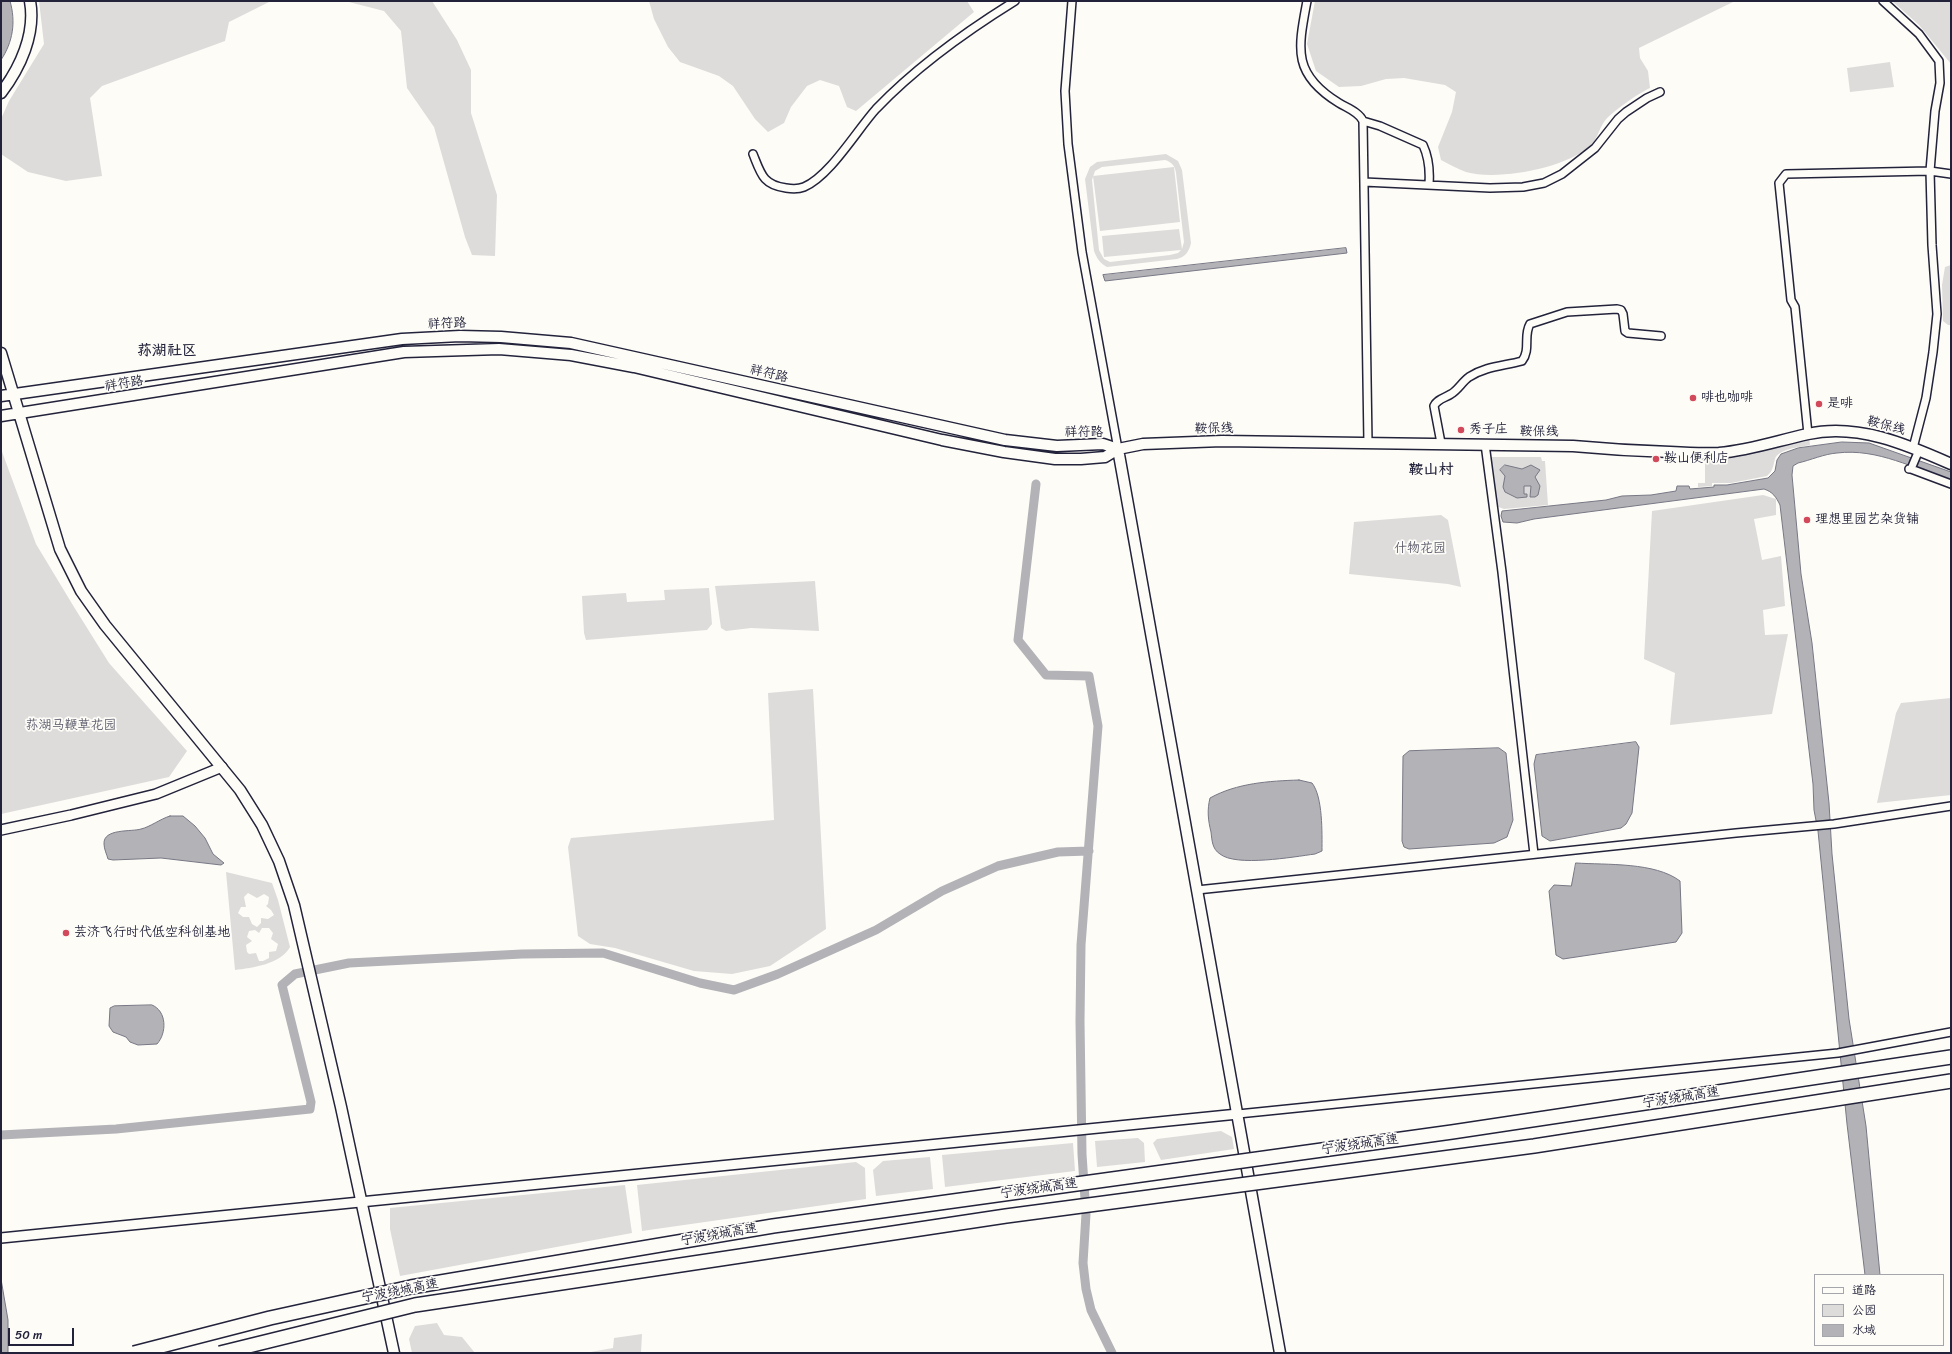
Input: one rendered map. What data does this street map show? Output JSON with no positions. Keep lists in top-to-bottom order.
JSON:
{
  "streets": {
    "highway": ["宁波绕城高速"],
    "main road": ["祥符路", "鞍保线"]
  },
  "crossings": [
    ["祥符路", "鞍保线"]
  ],
  "districts": ["荪湖社区", "鞍山村"],
  "parks": ["什物花园", "荪湖马鞭草花园"],
  "places": [
    "啡也咖啡",
    "是啡",
    "秀子庄",
    "鞍山便利店",
    "理想里园艺杂货铺",
    "芸济飞行时代低空科创基地"
  ],
  "legend": ["道路", "公园", "水域"],
  "scale_bar": "50 m"
}
